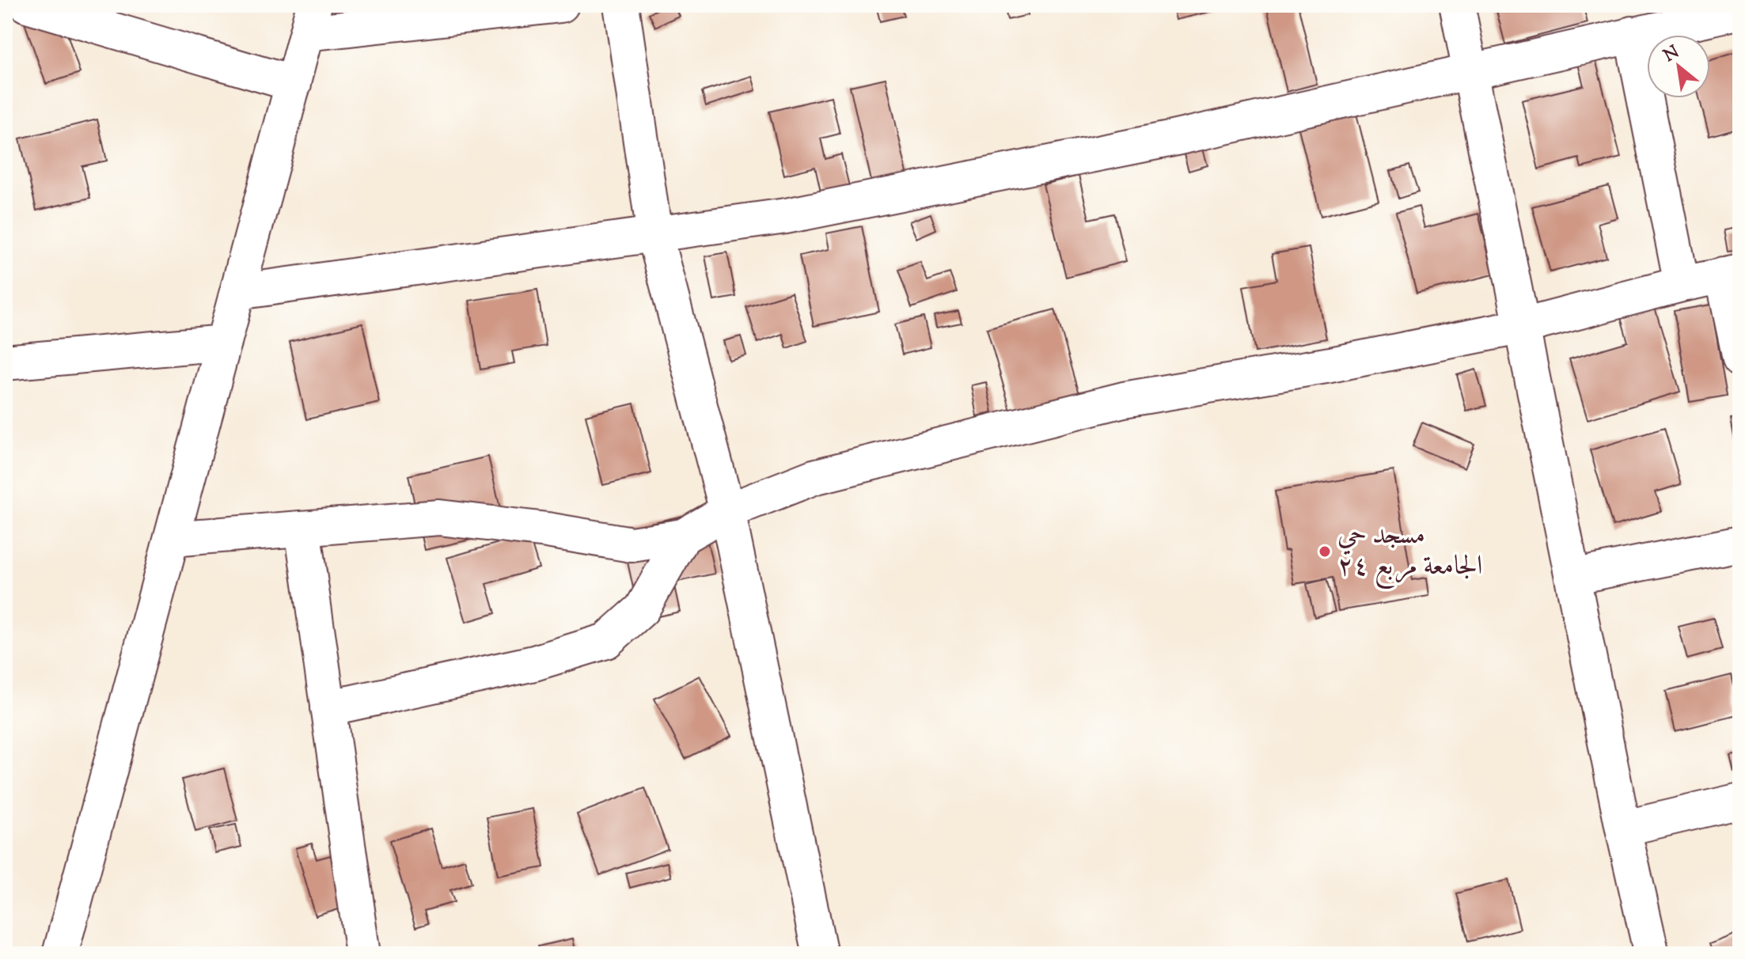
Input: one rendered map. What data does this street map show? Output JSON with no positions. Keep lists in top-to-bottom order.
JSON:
{
  "places": ["مسجد حي الجامعة مربع ٢٤"],
  "north": "top left"
}
